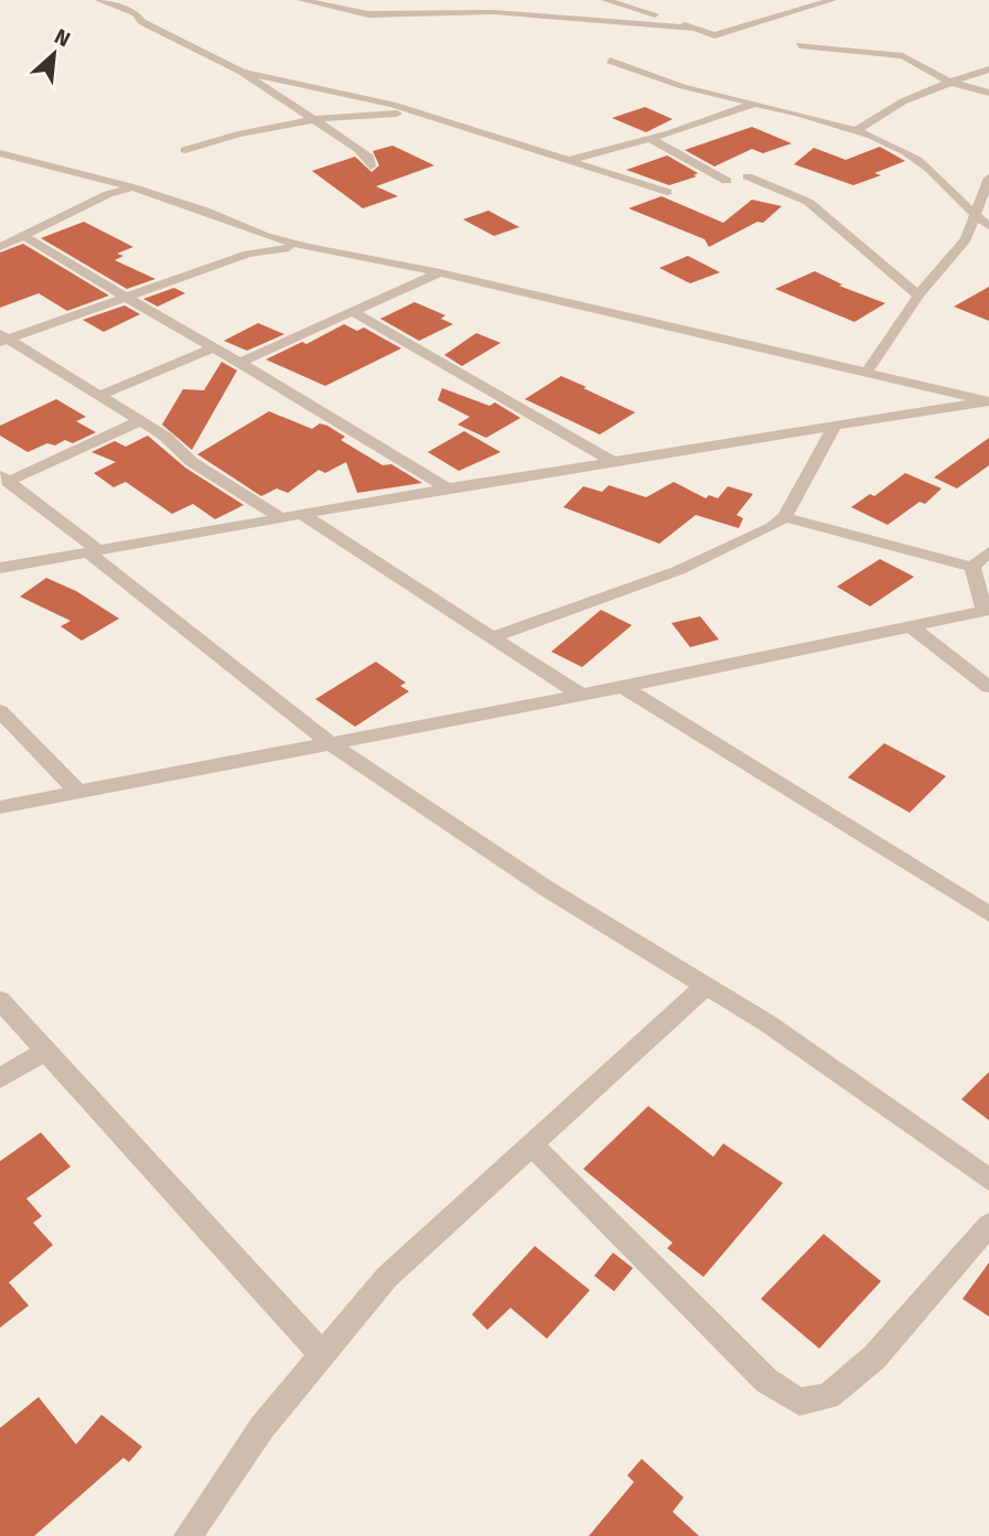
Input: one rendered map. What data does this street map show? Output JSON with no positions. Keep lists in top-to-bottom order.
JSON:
{
  "north": "top right"
}
